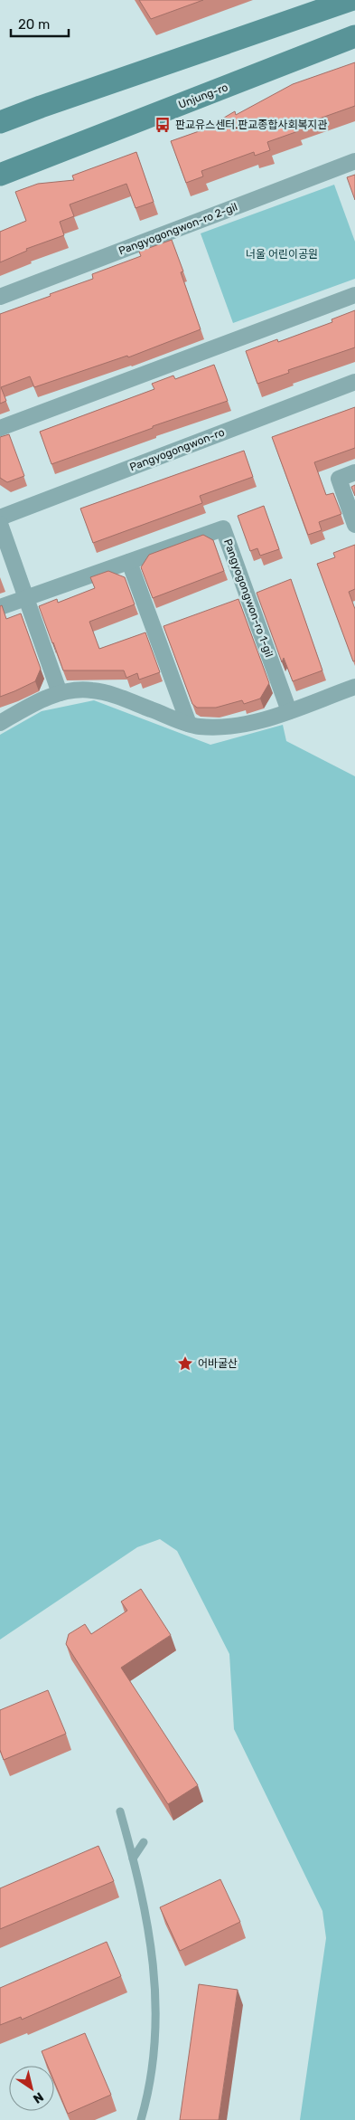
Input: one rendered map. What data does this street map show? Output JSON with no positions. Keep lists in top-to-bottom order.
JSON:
{
  "streets": {
    "main road": ["Unjung-ro"],
    "street": ["Pangyogongwon-ro 2-gil", "Pangyogongwon-ro", "Pangyogongwon-ro 1-gil"]
  },
  "parks": ["너울 어린이공원"],
  "places": {
    "bus stop": ["판교유스센터.판교종합사회복지관"],
    "place": ["어바굴산"]
  },
  "scale_bar": "20 m",
  "north": "bottom right"
}
